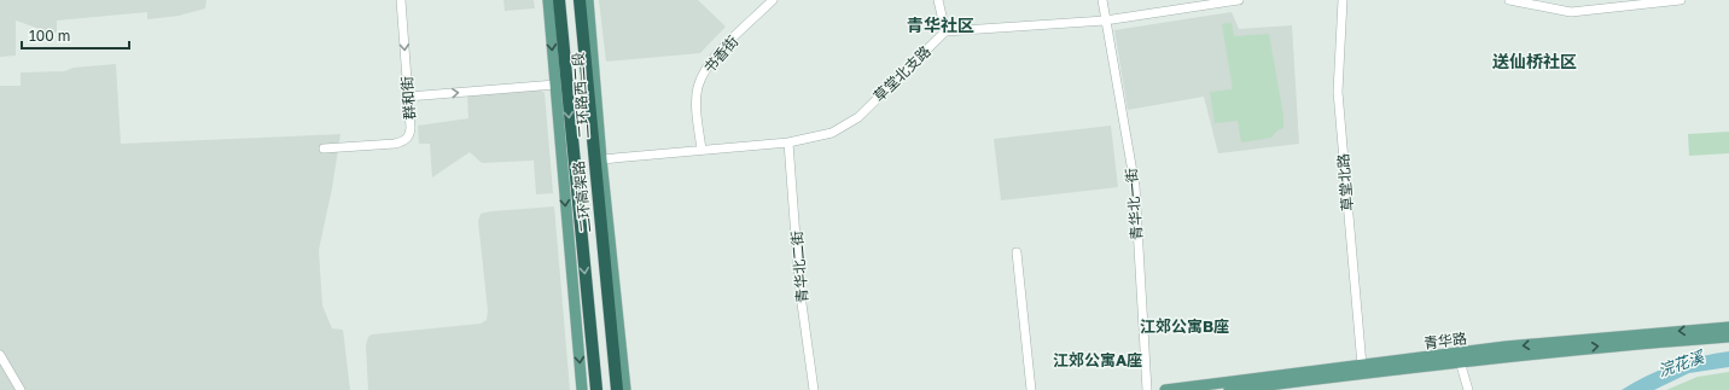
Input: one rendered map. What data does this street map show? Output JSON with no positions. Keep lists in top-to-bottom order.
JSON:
{
  "streets": {
    "highway": ["二环高架路"],
    "main road": ["二环路西二段", "青华路"],
    "street": [
      "书香街",
      "草堂北支路",
      "群和街",
      "草堂北路",
      "青华北一街",
      "青华北二街"
    ]
  },
  "crossings": [
    ["书香街", "草堂北支路"],
    ["草堂北支路", "二环路西二段"],
    ["草堂北支路", "青华北二街"],
    ["草堂北路", "青华路"]
  ],
  "one_way": ["群和街"],
  "districts": [
    "青华社区",
    "送仙桥社区",
    "江郊公寓B座",
    "江郊公寓A座"
  ],
  "water": ["浣花溪"],
  "scale_bar": "100 m"
}
